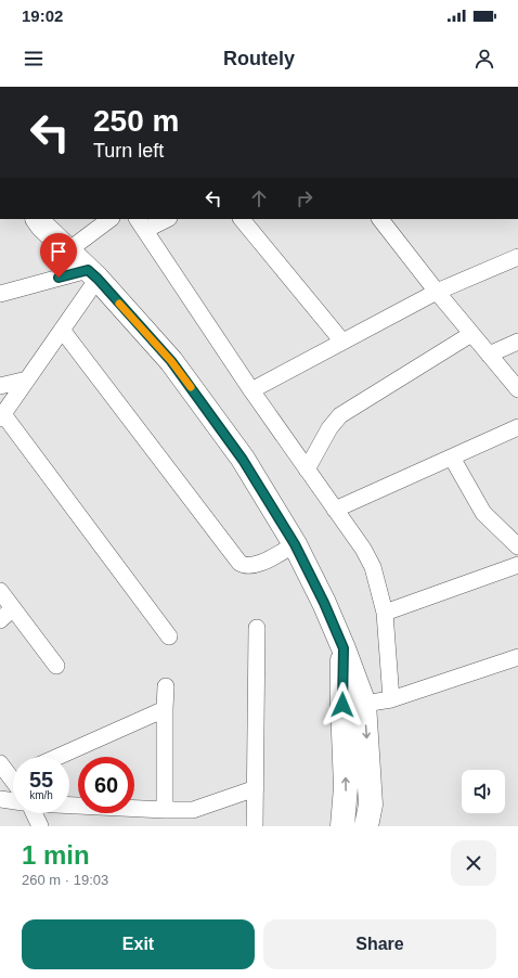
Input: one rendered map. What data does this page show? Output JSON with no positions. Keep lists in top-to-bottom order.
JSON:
{
  "page": {
    "status": "19:02",
    "header": "Routely",
    "turn": ["250 m", "Turn left"],
    "speed": "55 km/h",
    "limit": "60",
    "heading": ["1 min", "260 m · 19:03"],
    "buttons": ["Exit", "Share"]
  }
}
